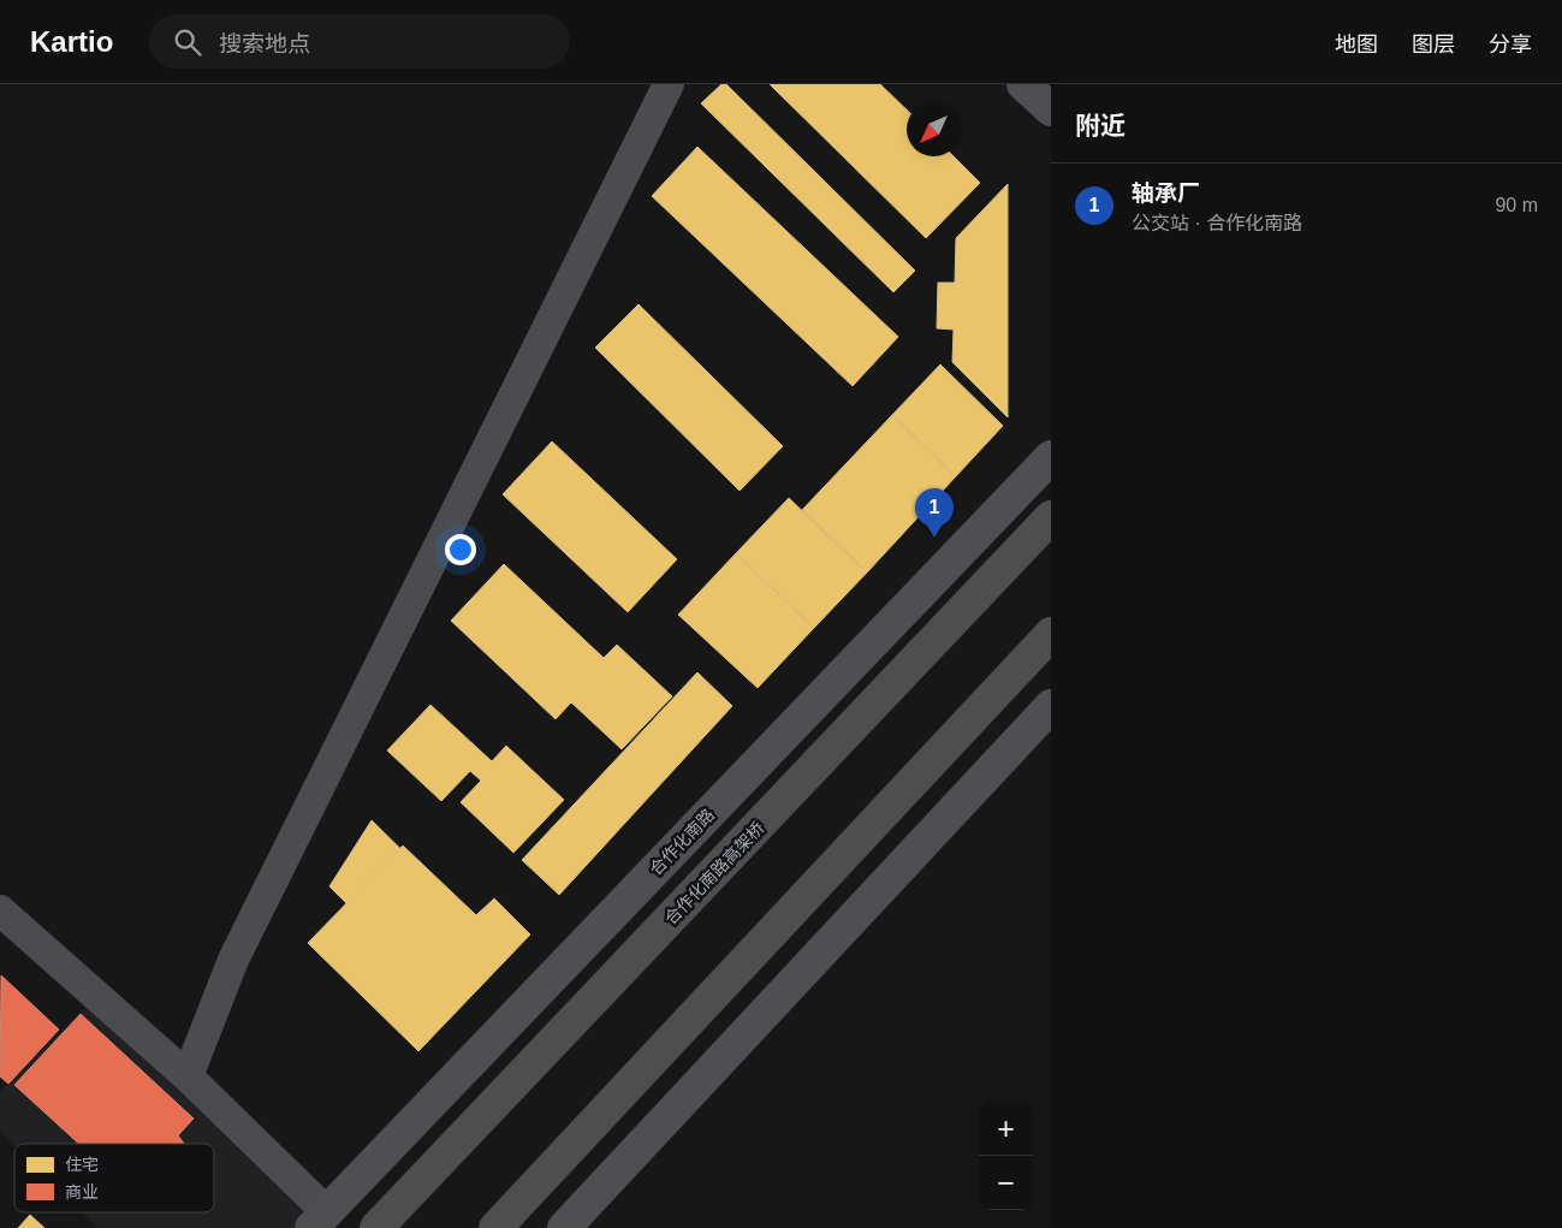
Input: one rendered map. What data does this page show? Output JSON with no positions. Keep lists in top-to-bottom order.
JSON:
{
  "streets": {
    "highway": ["合作化南路高架桥"],
    "main road": ["合作化南路"]
  },
  "legend": ["住宅", "商业"],
  "north": "bottom left",
  "page": {
    "header": "Kartio",
    "search": "搜索地点",
    "nav": ["地图", "图层", "分享"],
    "heading": "附近",
    "list": [
      {
        "mark": "1",
        "name": "轴承厂",
        "note": "公交站 · 合作化南路",
        "value": "90 m"
      }
    ],
    "pins": "1",
    "map_buttons": ["+", "−"]
  }
}
